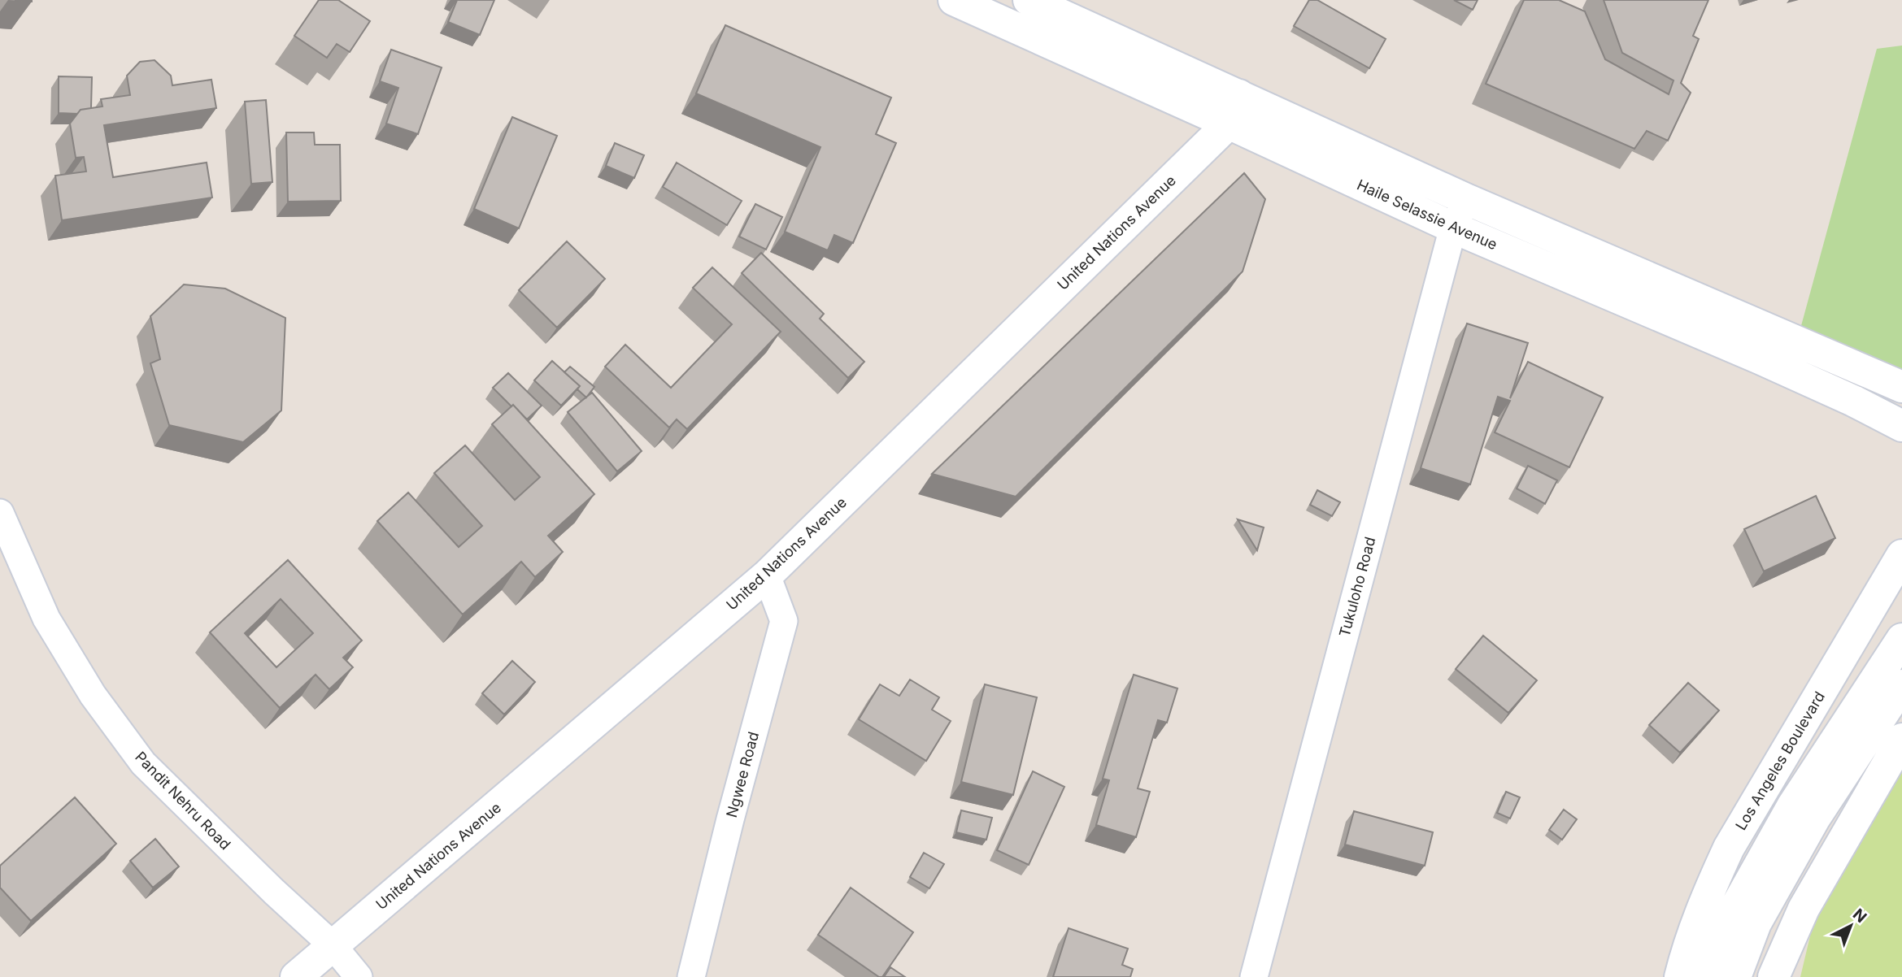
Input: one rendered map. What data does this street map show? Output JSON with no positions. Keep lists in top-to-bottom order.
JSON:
{
  "streets": {
    "main road": ["Haile Selassie Avenue", "United Nations Avenue", "Los Angeles Boulevard"],
    "street": ["Tukuloho Road", "Ngwee Road", "Pandit Nehru Road"]
  },
  "crossings": [
    ["Haile Selassie Avenue", "United Nations Avenue"],
    ["Haile Selassie Avenue", "Tukuloho Road"],
    ["United Nations Avenue", "Ngwee Road"],
    ["United Nations Avenue", "Pandit Nehru Road"]
  ],
  "north": "top right"
}
